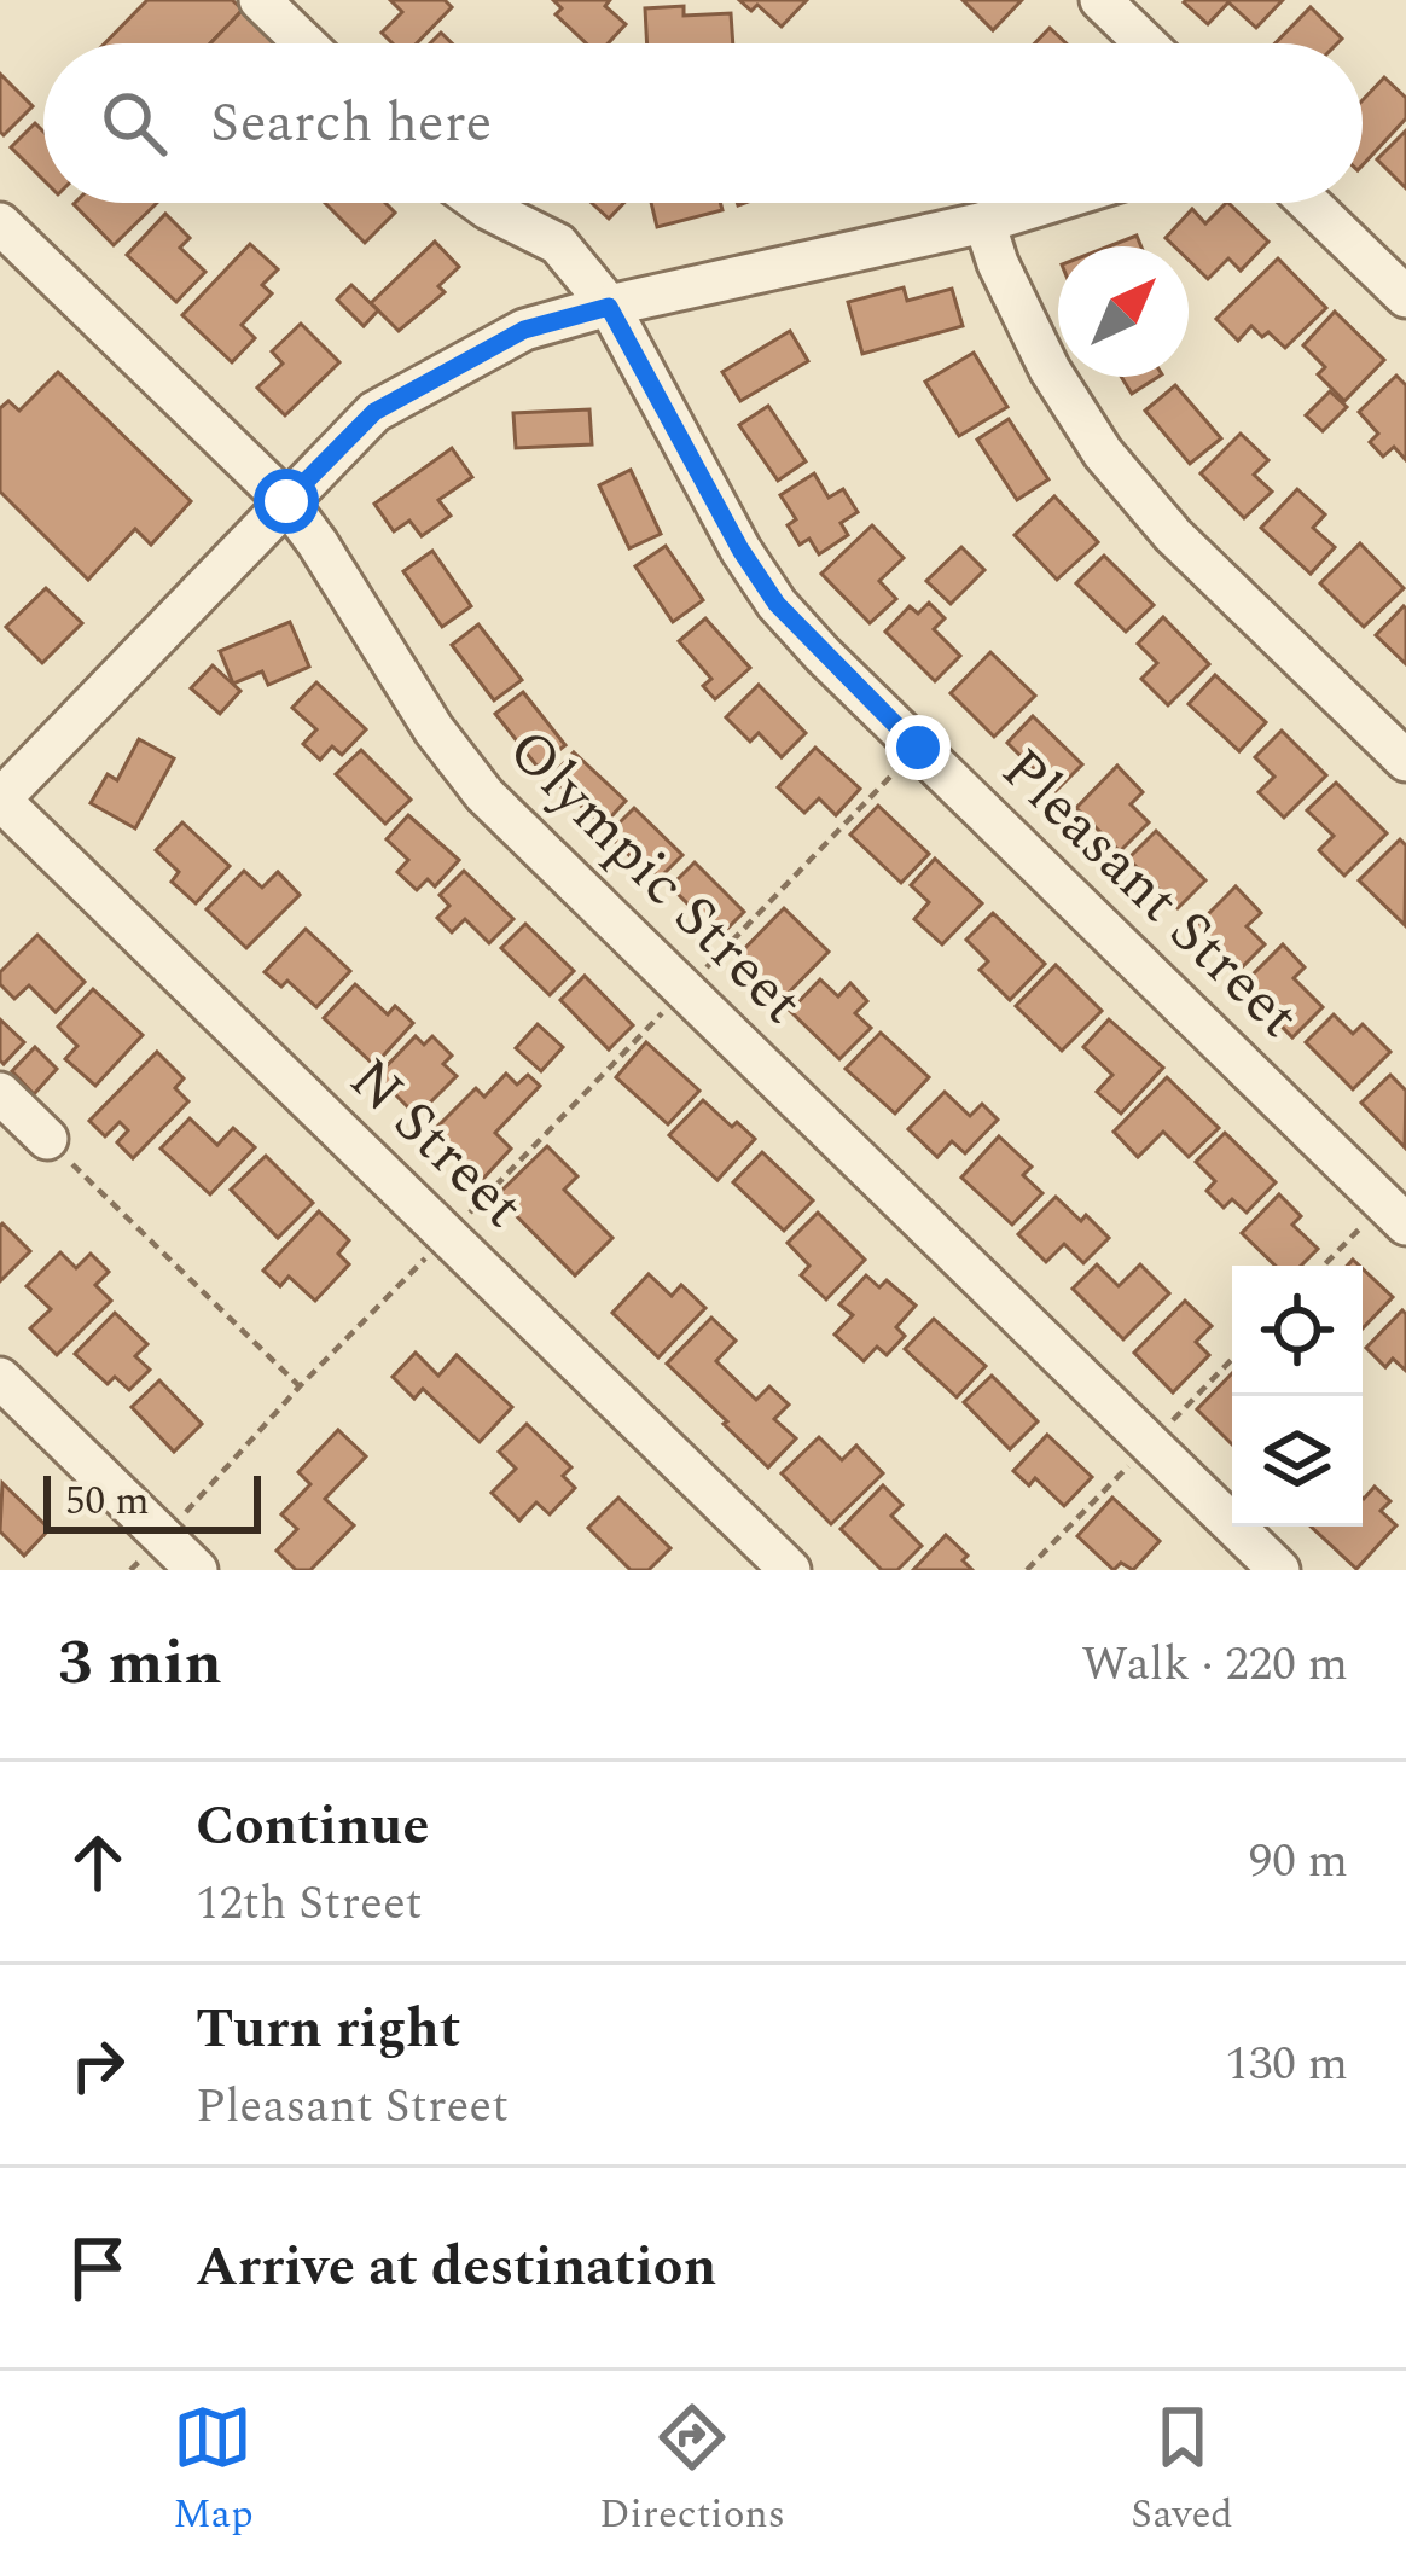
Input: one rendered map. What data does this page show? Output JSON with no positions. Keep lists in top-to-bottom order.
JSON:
{
  "streets": {
    "street": ["Olympic Street", "Pleasant Street", "N Street"]
  },
  "scale_bar": "50 m",
  "north": "top right",
  "page": {
    "search": "Search here",
    "scale": "50 m",
    "heading": ["3 min", "Walk · 220 m"],
    "list": [
      ["Continue", "12th Street", "90 m"],
      ["Turn right", "Pleasant Street", "130 m"],
      "Arrive at destination"
    ],
    "nav": ["Map", "Directions", "Saved"]
  }
}
